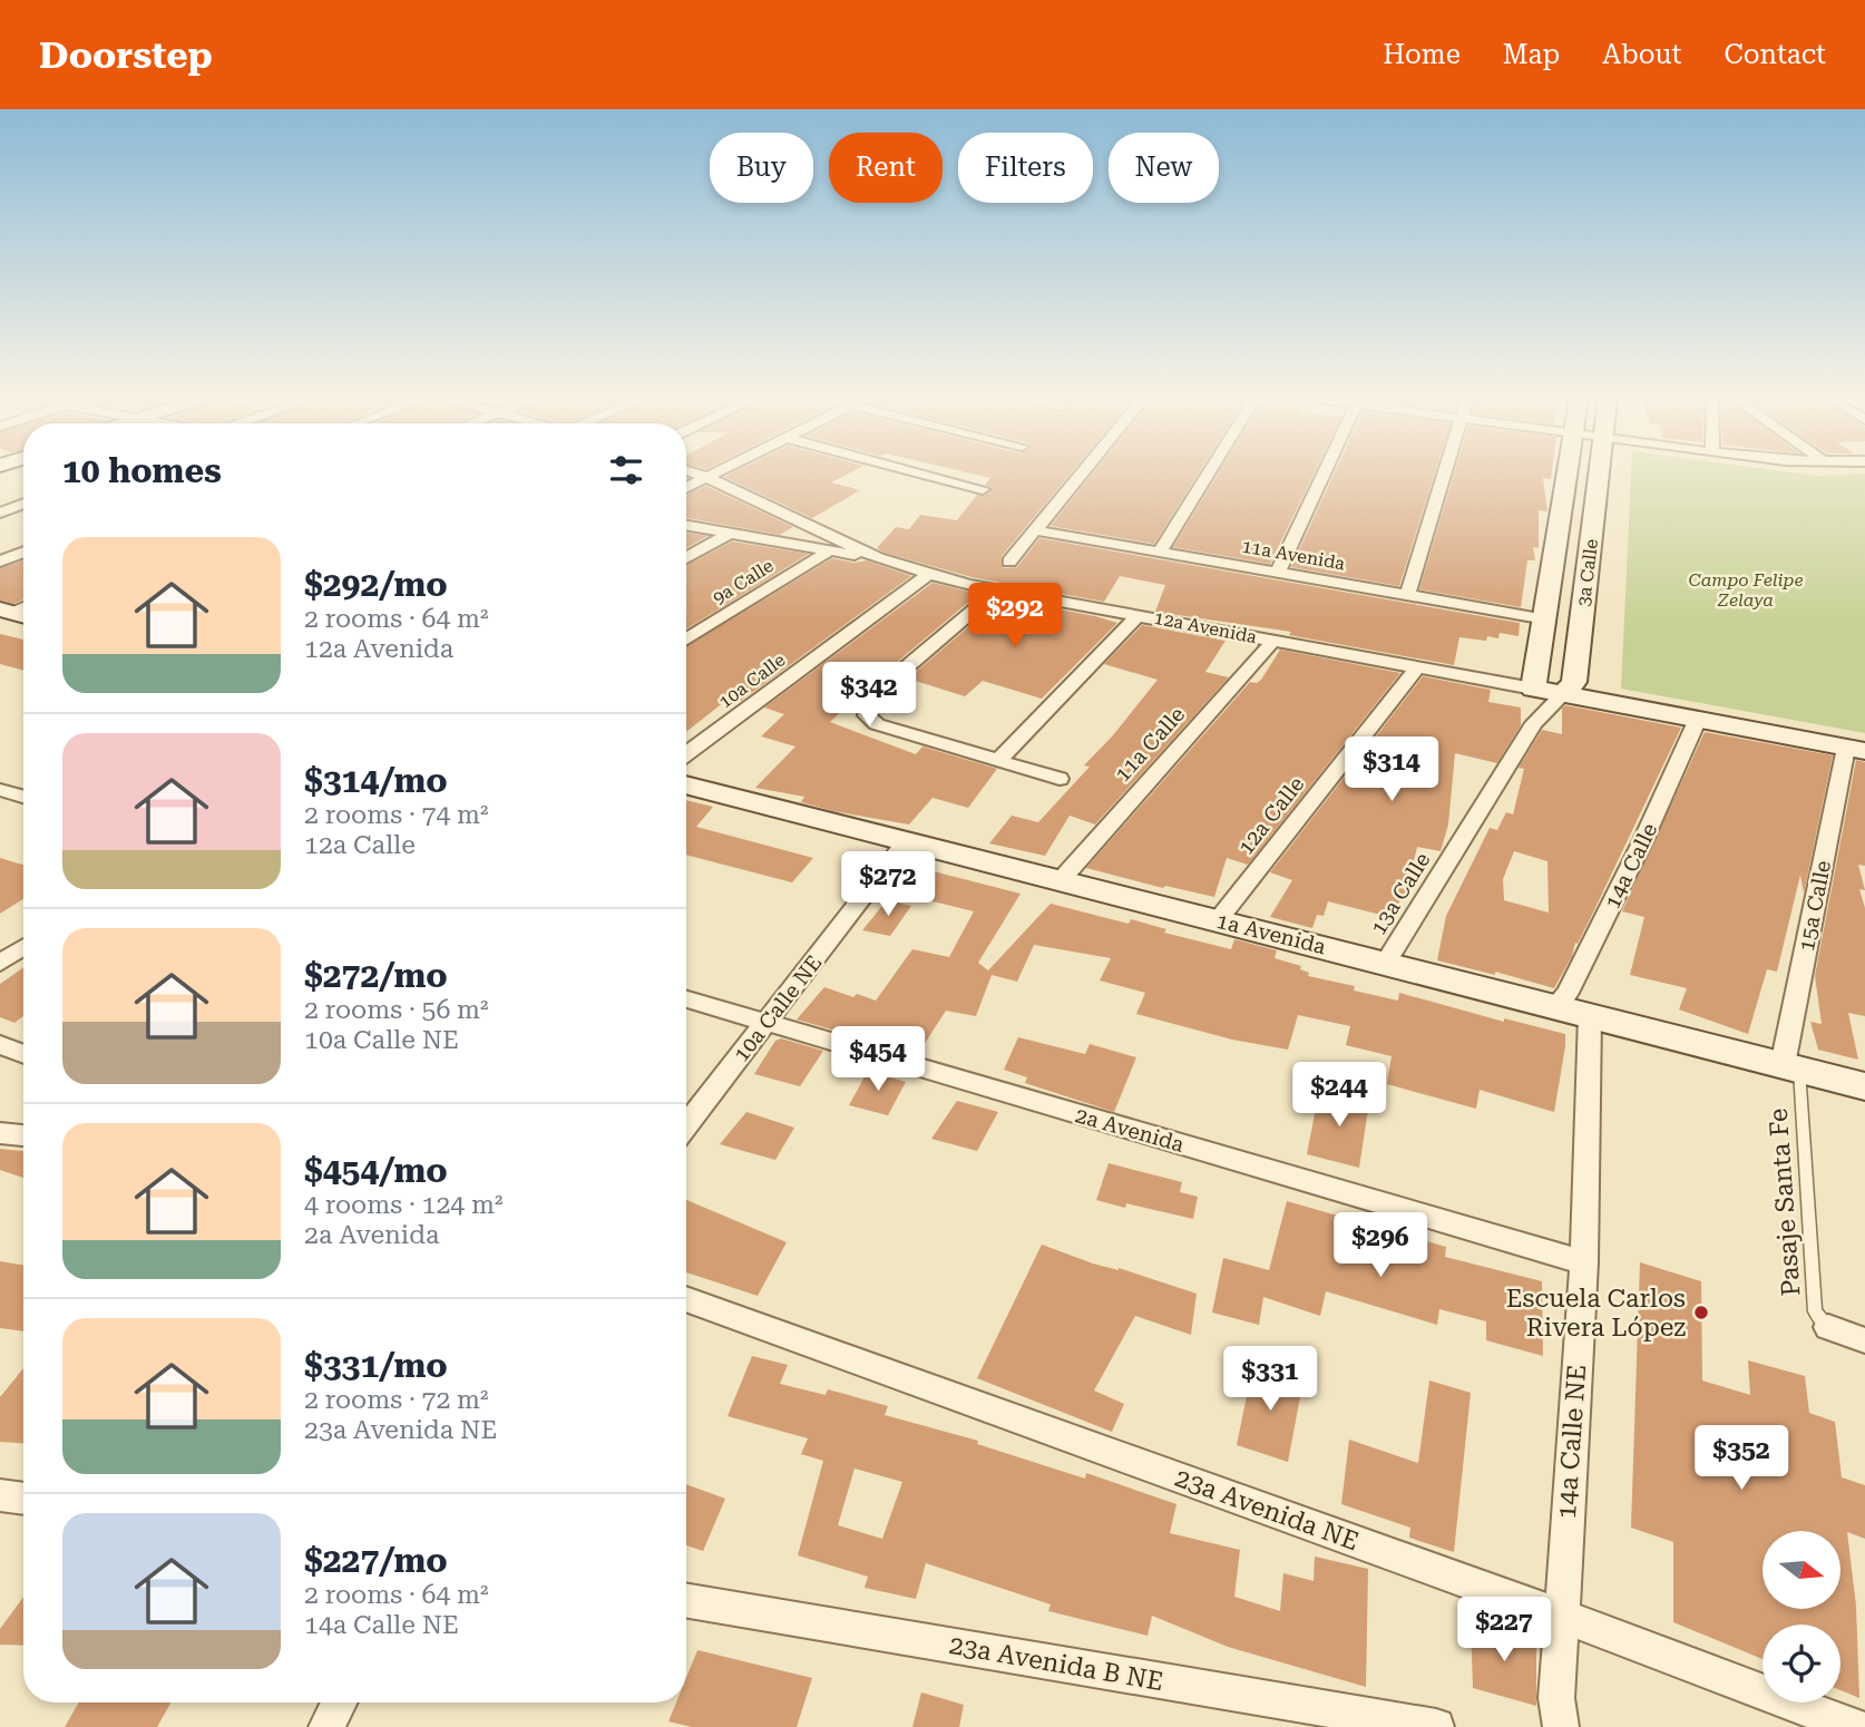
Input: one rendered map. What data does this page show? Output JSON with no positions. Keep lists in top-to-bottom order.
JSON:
{
  "streets": {
    "street": [
      "11a Avenida",
      "3a Calle",
      "9a Calle",
      "12a Avenida",
      "10a Calle",
      "11a Calle",
      "12a Calle",
      "14a Calle",
      "13a Calle",
      "15a Calle",
      "1a Avenida",
      "10a Calle NE",
      "2a Avenida",
      "14a Calle NE",
      "23a Avenida NE",
      "23a Avenida B NE"
    ],
    "lane": ["Pasaje Santa Fe"]
  },
  "crossings": [
    ["11a Avenida", "3a Calle"],
    ["3a Calle", "12a Avenida"],
    ["3a Calle", "13a Calle"],
    ["12a Avenida", "10a Calle"],
    ["12a Avenida", "11a Calle"],
    ["12a Avenida", "12a Calle"],
    ["11a Calle", "1a Avenida"],
    ["12a Calle", "1a Avenida"],
    ["14a Calle", "1a Avenida"],
    ["13a Calle", "1a Avenida"],
    ["15a Calle", "1a Avenida"],
    ["15a Calle", "Pasaje Santa Fe"],
    ["1a Avenida", "10a Calle NE"],
    ["1a Avenida", "Pasaje Santa Fe"],
    ["1a Avenida", "14a Calle NE"],
    ["10a Calle NE", "2a Avenida"],
    ["2a Avenida", "14a Calle NE"],
    ["14a Calle NE", "23a Avenida NE"]
  ],
  "parks": ["Campo Felipe Zelaya"],
  "places": ["Escuela Carlos Rivera López"],
  "north": "right",
  "page": {
    "header": "Doorstep",
    "nav": [
      "Home",
      "Map",
      "About",
      "Contact"
    ],
    "chip": [
      "Buy",
      "Rent",
      "Filters",
      "New"
    ],
    "heading": "10 homes",
    "list": [
      {
        "name": "$292/mo",
        "note": "2 rooms · 64 m² · 12a Avenida"
      },
      {
        "name": "$314/mo",
        "note": "2 rooms · 74 m² · 12a Calle"
      },
      {
        "name": "$272/mo",
        "note": "2 rooms · 56 m² · 10a Calle NE"
      },
      {
        "name": "$454/mo",
        "note": "4 rooms · 124 m² · 2a Avenida"
      },
      {
        "name": "$331/mo",
        "note": "2 rooms · 72 m² · 23a Avenida NE"
      },
      {
        "name": "$227/mo",
        "note": "2 rooms · 64 m² · 14a Calle NE"
      }
    ],
    "price": [
      "$292",
      "$342",
      "$314",
      "$272",
      "$454",
      "$244",
      "$296",
      "$331",
      "$352",
      "$227"
    ]
  }
}
